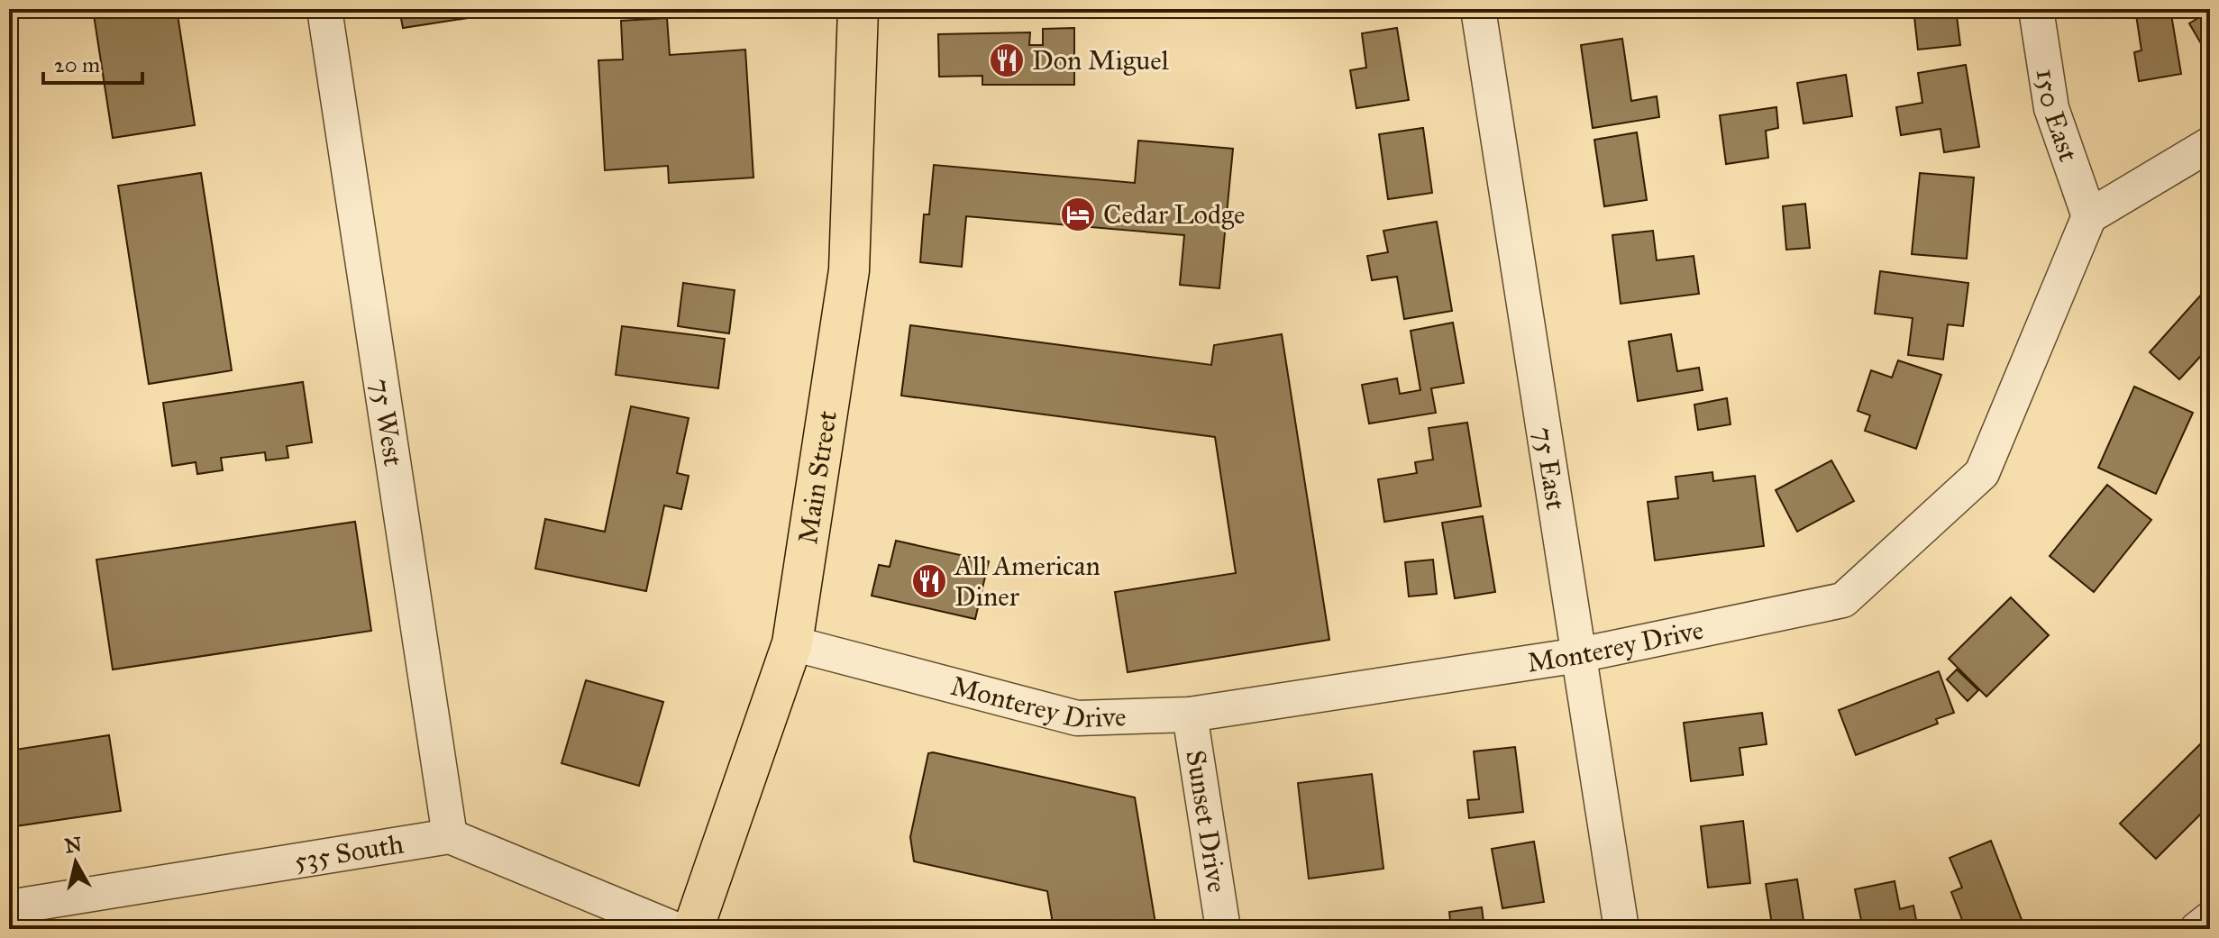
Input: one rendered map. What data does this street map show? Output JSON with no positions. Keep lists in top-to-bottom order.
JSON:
{
  "streets": {
    "main road": ["Main Street"],
    "street": [
      "150 East",
      "75 West",
      "75 East",
      "Monterey Drive",
      "Sunset Drive",
      "535 South"
    ]
  },
  "crossings": [
    ["150 East", "Monterey Drive"],
    ["75 West", "535 South"],
    ["75 East", "Monterey Drive"],
    ["Main Street", "Monterey Drive"],
    ["Monterey Drive", "Sunset Drive"]
  ],
  "places": {
    "restaurant": ["Don Miguel", "All American Diner"],
    "hotel": ["Cedar Lodge"]
  },
  "scale_bar": "20 m",
  "north": "top"
}
